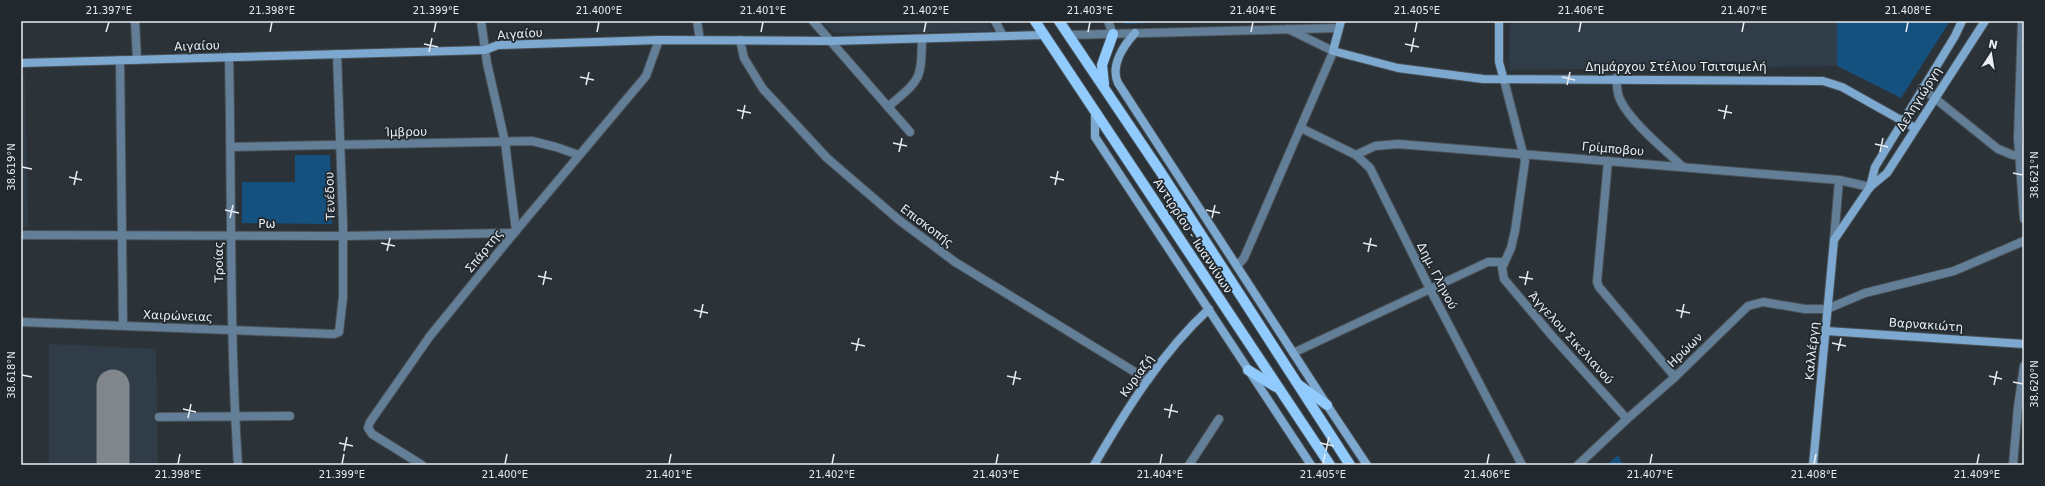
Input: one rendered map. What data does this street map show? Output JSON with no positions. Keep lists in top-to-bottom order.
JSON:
{
  "streets": {
    "main road": ["Αντιρρίου - Ιωαννίνων"],
    "street": [
      "Αιγαίου",
      "Δημάρχου Στέλιου Τσιτσιμελή",
      "Δεληγιώργη",
      "Ίμβρου",
      "Γρίμποβου",
      "Τενέδου",
      "Ρω",
      "Επισκοπής",
      "Σπάρτης",
      "Τροίας",
      "Δημ. Γληνού",
      "Χαιρώνειας",
      "Βαρνακιώτη",
      "Άγγελου Σικελιανού",
      "Ηρώων",
      "Καλλέργη",
      "Κυριαζή"
    ]
  },
  "crossings": [
    ["Αιγαίου", "Τενέδου"],
    ["Αιγαίου", "Επισκοπής"],
    ["Αιγαίου", "Αντιρρίου - Ιωαννίνων"],
    ["Αιγαίου", "Σπάρτης"],
    ["Αιγαίου", "Τροίας"],
    ["Δημάρχου Στέλιου Τσιτσιμελή", "Δεληγιώργη"],
    ["Δημάρχου Στέλιου Τσιτσιμελή", "Αντιρρίου - Ιωαννίνων"],
    ["Δημάρχου Στέλιου Τσιτσιμελή", "Άγγελου Σικελιανού"],
    ["Δεληγιώργη", "Γρίμποβου"],
    ["Δεληγιώργη", "Καλλέργη"],
    ["Ίμβρου", "Τενέδου"],
    ["Ίμβρου", "Σπάρτης"],
    ["Ίμβρου", "Τροίας"],
    ["Γρίμποβου", "Δημ. Γληνού"],
    ["Γρίμποβου", "Άγγελου Σικελιανού"],
    ["Τενέδου", "Ρω"],
    ["Τενέδου", "Χαιρώνειας"],
    ["Ρω", "Σπάρτης"],
    ["Ρω", "Τροίας"],
    ["Επισκοπής", "Κυριαζή"],
    ["Τροίας", "Χαιρώνειας"],
    ["Βαρνακιώτη", "Καλλέργη"],
    ["Άγγελου Σικελιανού", "Ηρώων"],
    ["Ηρώων", "Καλλέργη"]
  ],
  "north": "top",
  "coordinates": [
    "21.397°E",
    "21.398°E",
    "21.399°E",
    "21.400°E",
    "21.401°E",
    "21.402°E",
    "21.403°E",
    "21.404°E",
    "21.405°E",
    "21.406°E",
    "21.407°E",
    "21.408°E",
    "38.619°N",
    "38.621°N",
    "38.618°N",
    "38.620°N",
    "21.409°E"
  ]
}
